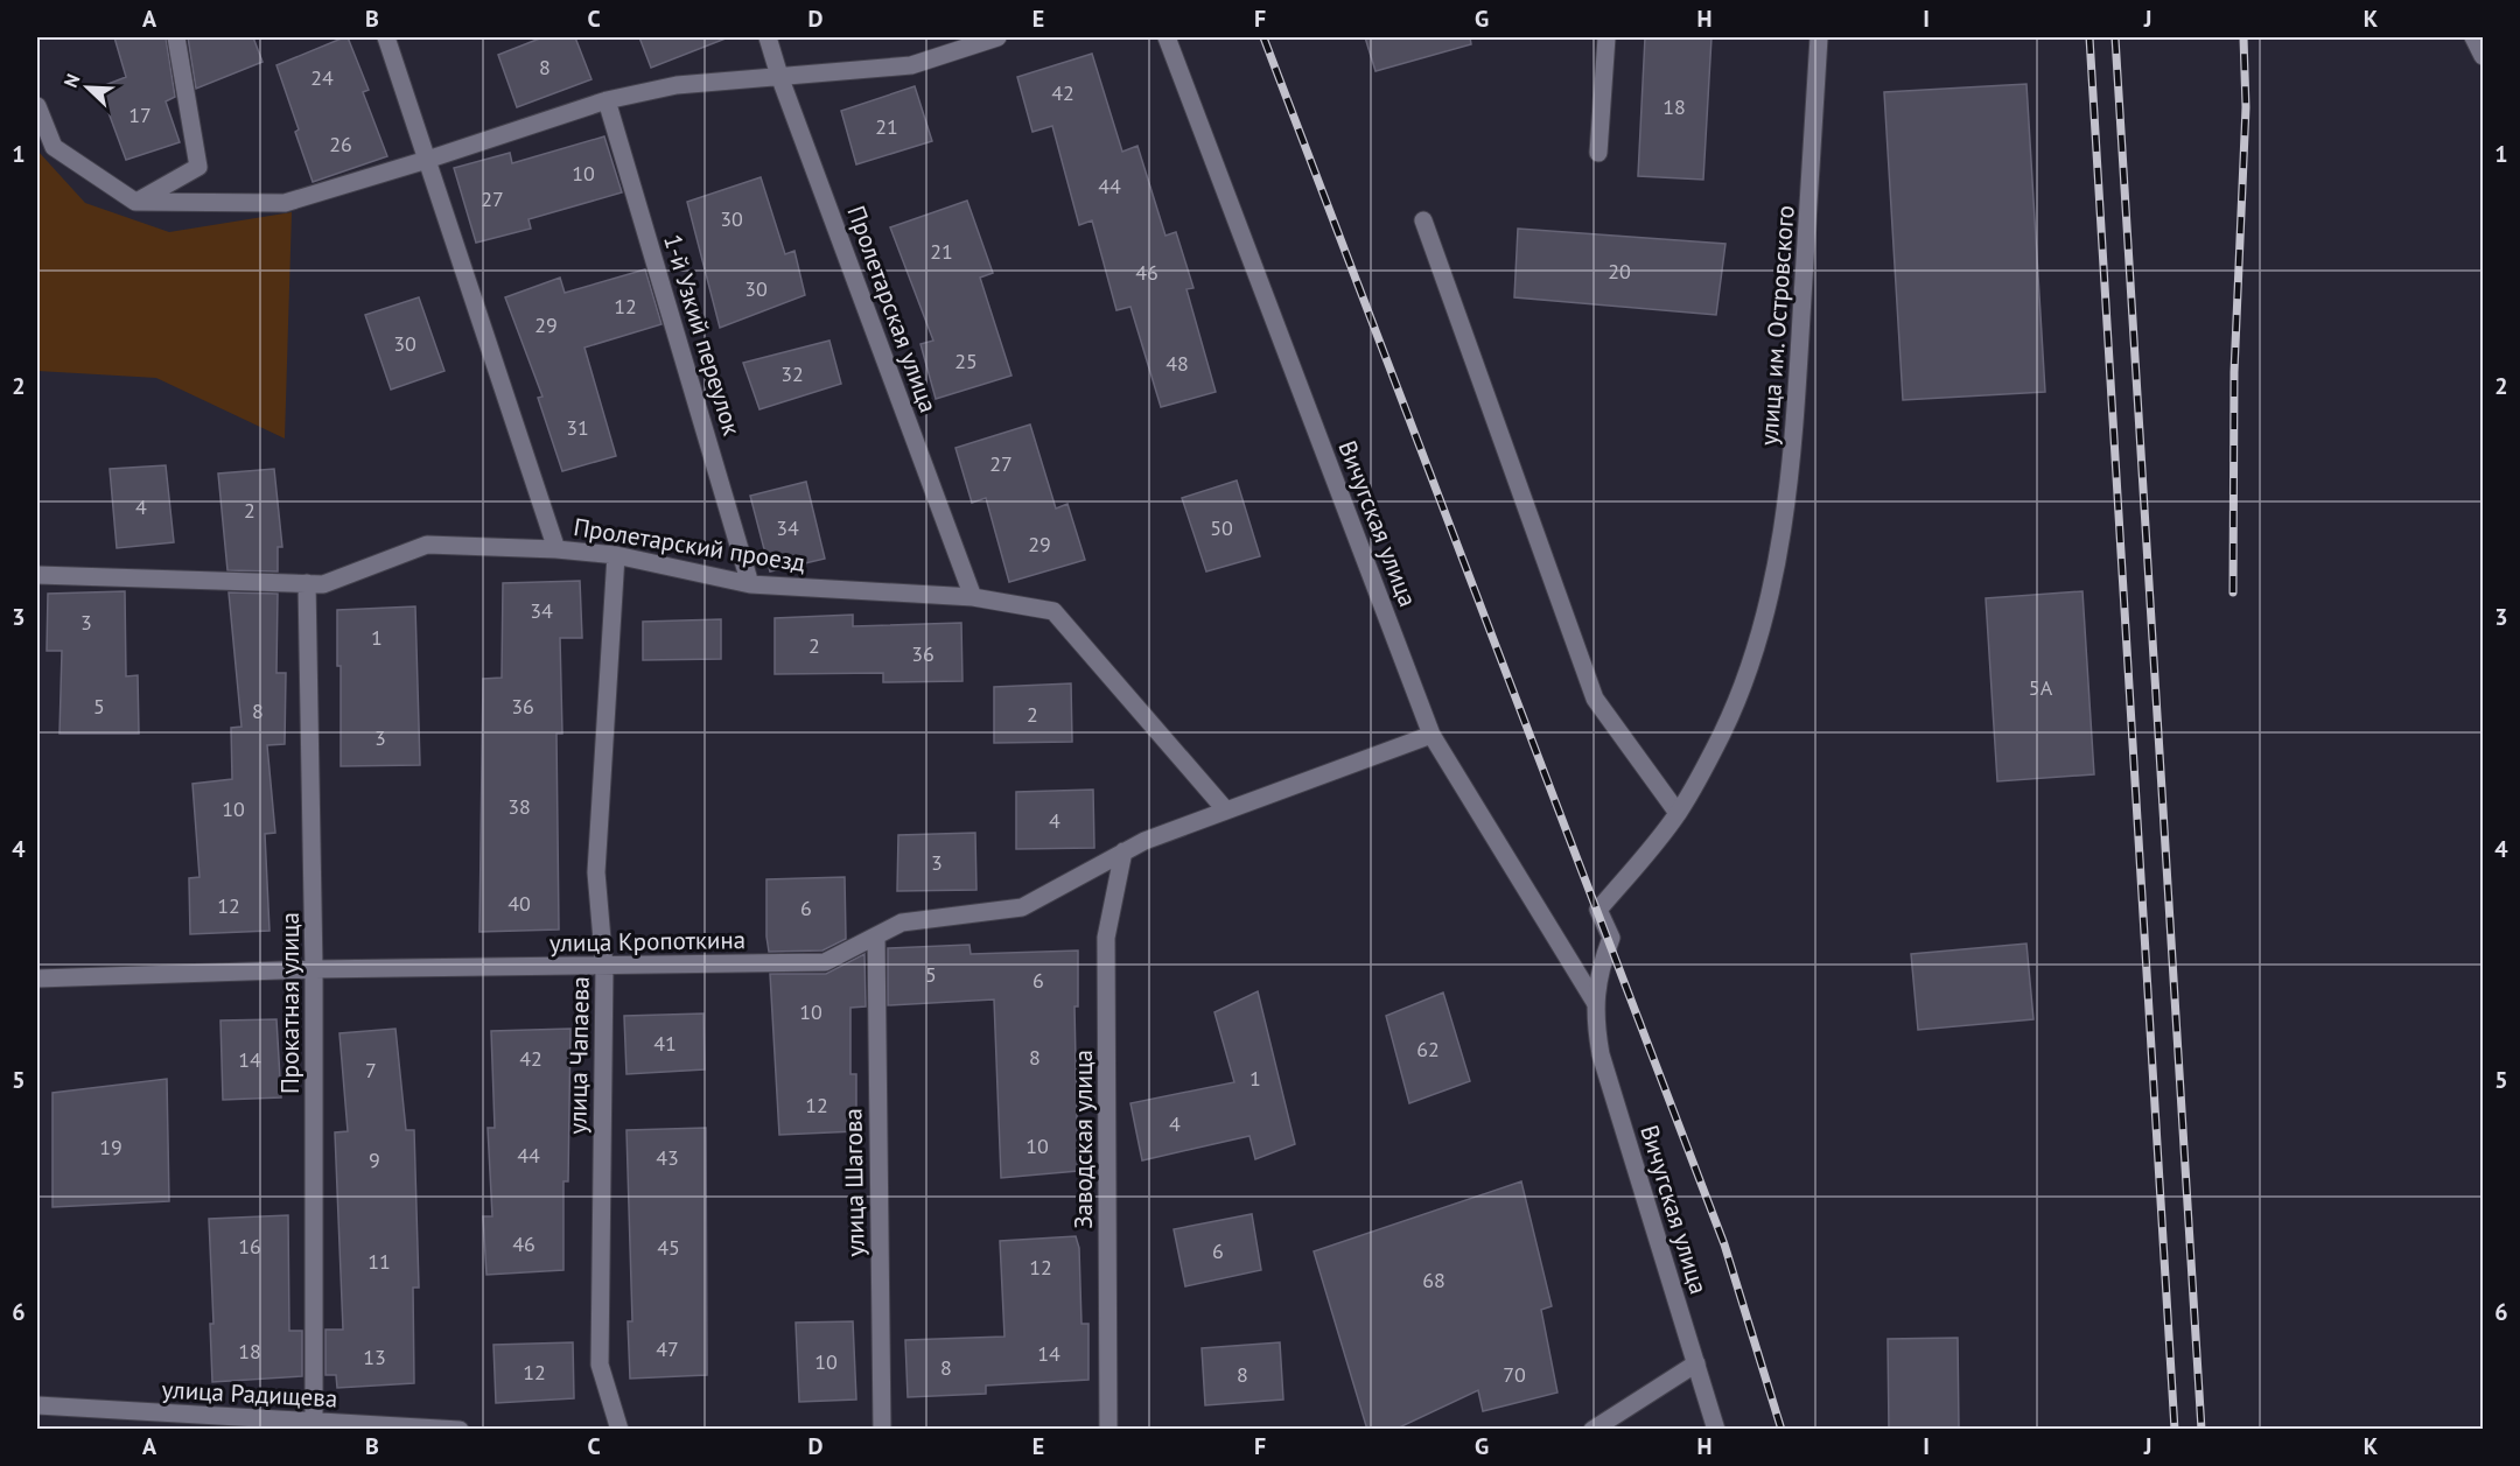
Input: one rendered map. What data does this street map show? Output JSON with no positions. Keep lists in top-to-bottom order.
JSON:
{
  "streets": {
    "street": [
      "Пролетарская улица",
      "улица им. Островского",
      "1-й Узкий переулок",
      "Вичугская улица",
      "Пролетарский проезд",
      "улица Кропоткина",
      "Прокатная улица",
      "улица Чапаева",
      "Заводская улица",
      "улица Шагова",
      "улица Радищева"
    ]
  },
  "crossings": [
    ["Пролетарская улица", "Пролетарский проезд"],
    ["улица им. Островского", "Вичугская улица"],
    ["1-й Узкий переулок", "Пролетарский проезд"],
    ["Вичугская улица", "улица Кропоткина"],
    ["Пролетарский проезд", "улица Кропоткина"],
    ["Пролетарский проезд", "Прокатная улица"],
    ["Пролетарский проезд", "улица Чапаева"],
    ["улица Кропоткина", "Прокатная улица"],
    ["улица Кропоткина", "улица Чапаева"],
    ["улица Кропоткина", "Заводская улица"],
    ["улица Кропоткина", "улица Шагова"],
    ["Прокатная улица", "улица Радищева"]
  ],
  "house_numbers": [
    "8",
    "24",
    "42",
    "18",
    "17",
    "21",
    "26",
    "10",
    "44",
    "27",
    "30",
    "21",
    "20",
    "46",
    "30",
    "12",
    "29",
    "30",
    "25",
    "48",
    "32",
    "31",
    "27",
    "4",
    "2",
    "34",
    "50",
    "29",
    "34",
    "3",
    "1",
    "2",
    "36",
    "5А",
    "5",
    "36",
    "8",
    "2",
    "3",
    "38",
    "10",
    "4",
    "3",
    "40",
    "12",
    "6",
    "5",
    "6",
    "10",
    "41",
    "62",
    "8",
    "42",
    "14",
    "7",
    "1",
    "12",
    "4",
    "10",
    "19",
    "44",
    "43",
    "9",
    "46",
    "16",
    "45",
    "6",
    "11",
    "12",
    "68",
    "47",
    "18",
    "14",
    "13",
    "10",
    "8",
    "12",
    "8",
    "70"
  ],
  "north": "top left",
  "grid": {
    "columns": [
      "A",
      "B",
      "C",
      "D",
      "E",
      "F",
      "G",
      "H",
      "I",
      "J",
      "K"
    ],
    "rows": [
      "1",
      "2",
      "3",
      "4",
      "5",
      "6"
    ]
  }
}
